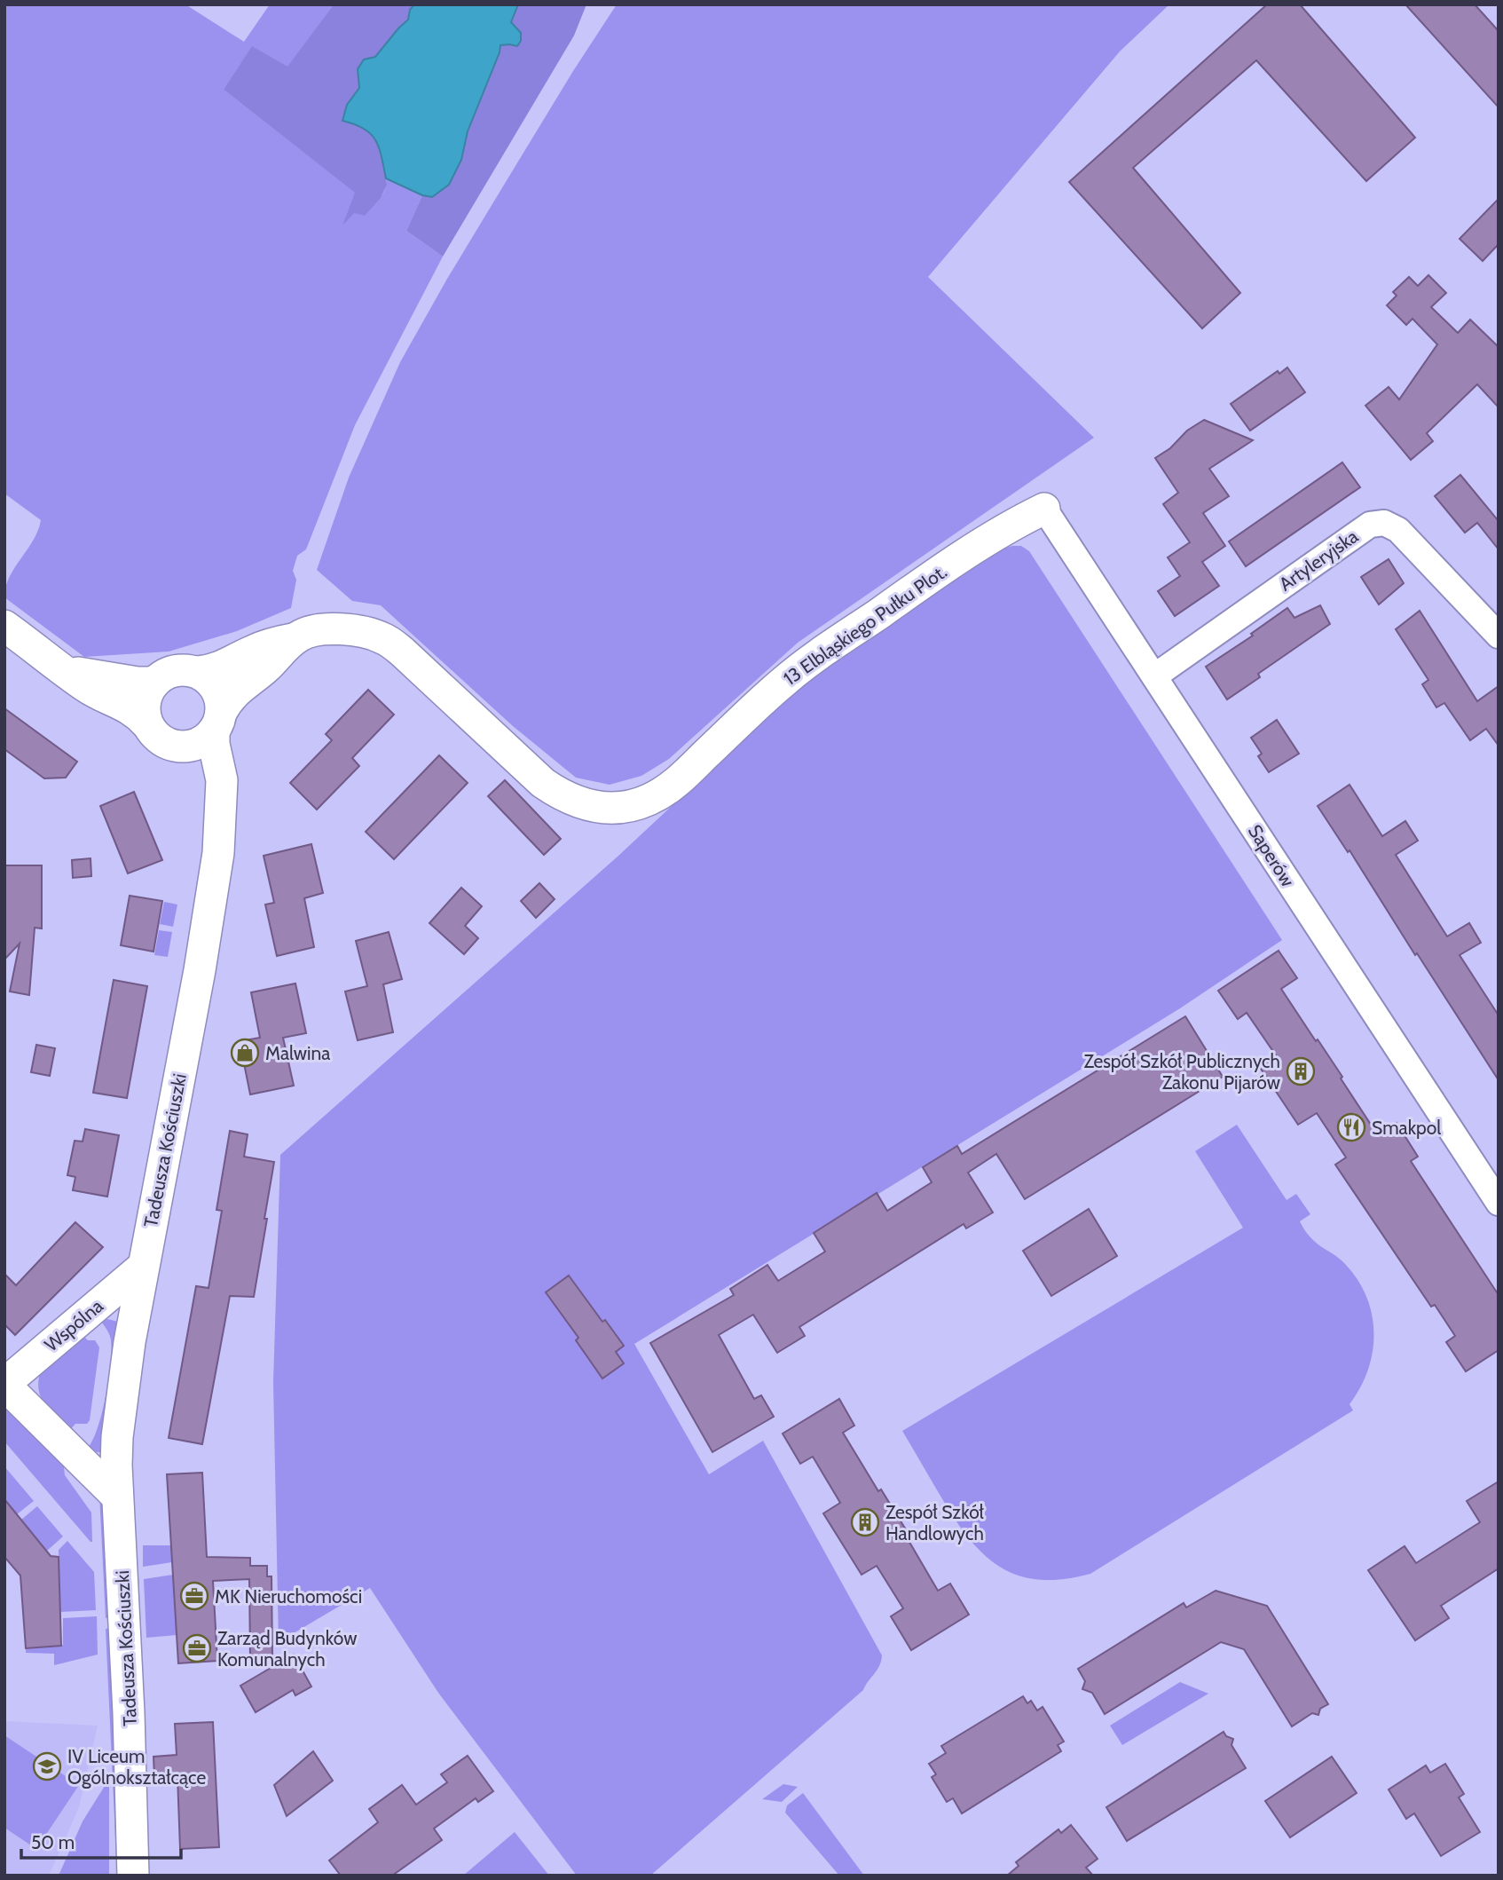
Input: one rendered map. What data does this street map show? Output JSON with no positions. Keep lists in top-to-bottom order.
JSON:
{
  "streets": {
    "street": [
      "Artyleryjska",
      "13 Elbląskiego Pułku Plot.",
      "Saperów",
      "Tadeusza Kościuszki",
      "Wspólna"
    ]
  },
  "crossings": [
    ["Artyleryjska", "Saperów"],
    ["13 Elbląskiego Pułku Plot.", "Saperów"],
    ["13 Elbląskiego Pułku Plot.", "Tadeusza Kościuszki"],
    ["Tadeusza Kościuszki", "Wspólna"]
  ],
  "places": {
    "shop": ["Malwina"],
    "building": ["Zespół Szkół Publicznych Zakonu Pijarów", "Zespół Szkół Handlowych"],
    "restaurant": ["Smakpol"],
    "office": ["MK Nieruchomości", "Zarząd Budynków Komunalnych"],
    "school or university": ["IV Liceum Ogólnokształcące"]
  },
  "scale_bar": "50 m"
}
